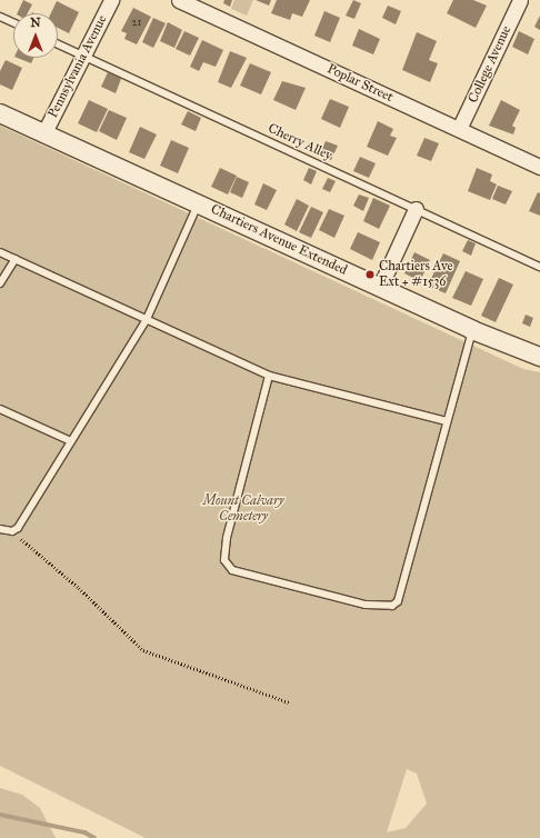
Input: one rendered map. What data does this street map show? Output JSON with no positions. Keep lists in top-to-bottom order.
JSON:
{
  "streets": {
    "street": [
      "College Avenue",
      "Pennsylvania Avenue",
      "Poplar Street",
      "Chartiers Avenue Extended"
    ],
    "lane": ["Cherry Alley"]
  },
  "crossings": [
    ["College Avenue", "Poplar Street"],
    ["Pennsylvania Avenue", "Cherry Alley"],
    ["Pennsylvania Avenue", "Chartiers Avenue Extended"]
  ],
  "parks": ["Mount Calvary Cemetery"],
  "places": ["Chartiers Ave Ext + #1536"],
  "house_numbers": ["21"],
  "north": "top"
}
